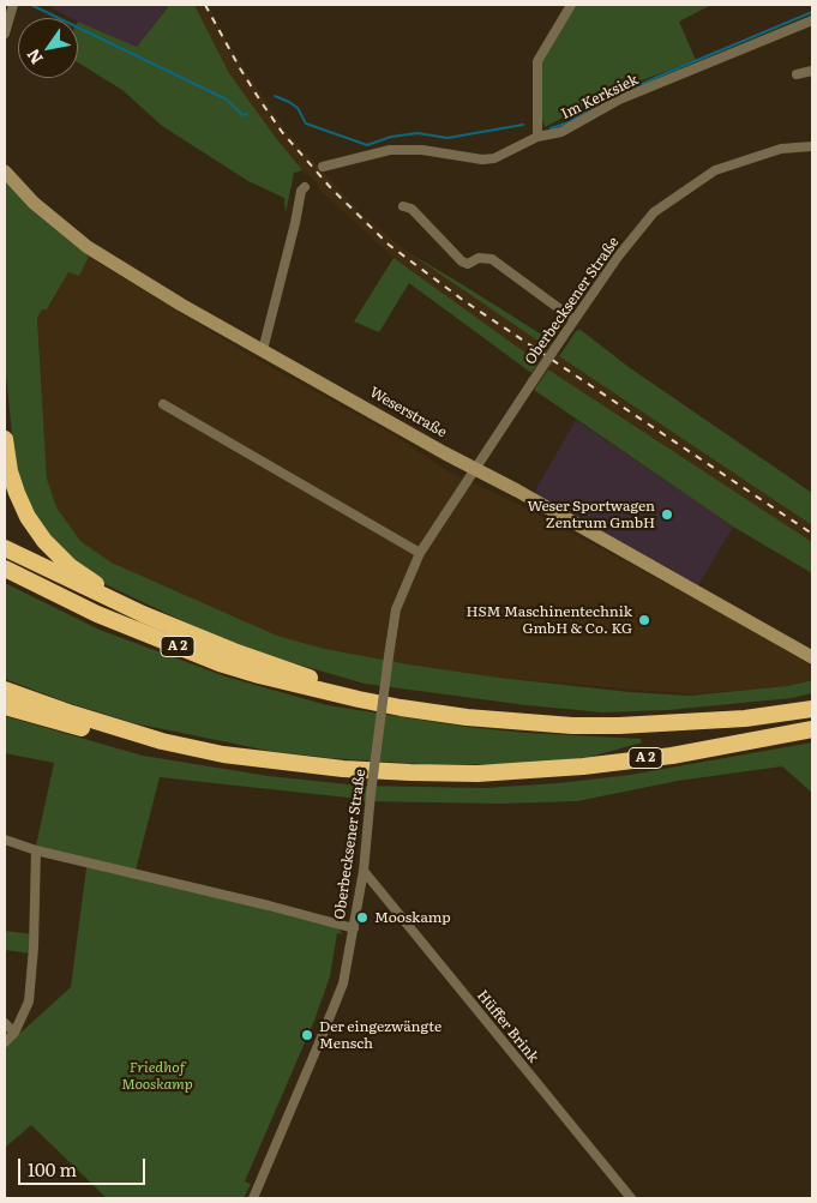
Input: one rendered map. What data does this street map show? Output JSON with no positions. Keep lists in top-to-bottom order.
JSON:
{
  "streets": {
    "highway": ["A 2"],
    "street": [
      "Im Kerksiek",
      "Oberbecksener Straße",
      "Weserstraße",
      "Hüffer Brink"
    ]
  },
  "crossings": [
    ["Oberbecksener Straße", "Weserstraße"],
    ["Oberbecksener Straße", "Hüffer Brink"]
  ],
  "parks": ["Friedhof Mooskamp"],
  "places": [
    "Weser Sportwagen Zentrum GmbH",
    "HSM Maschinentechnik GmbH & Co. KG",
    "Mooskamp",
    "Der eingezwängte Mensch"
  ],
  "scale_bar": "100 m",
  "north": "bottom left"
}
